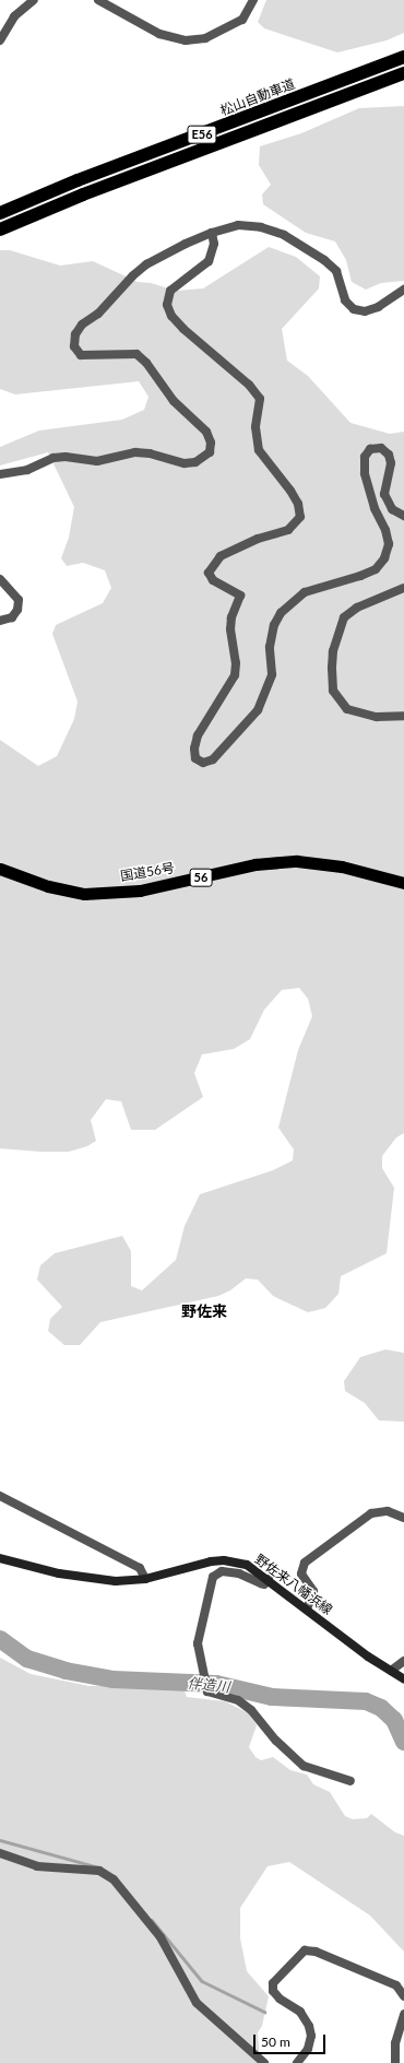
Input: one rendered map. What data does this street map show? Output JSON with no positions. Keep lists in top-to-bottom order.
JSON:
{
  "streets": {
    "highway": [
      "松山自動車道",
      "E56",
      "国道56号",
      "56"
    ],
    "main road": ["野佐来八幡浜線"]
  },
  "districts": ["野佐来"],
  "water": ["伴造川"],
  "scale_bar": "50 m"
}
